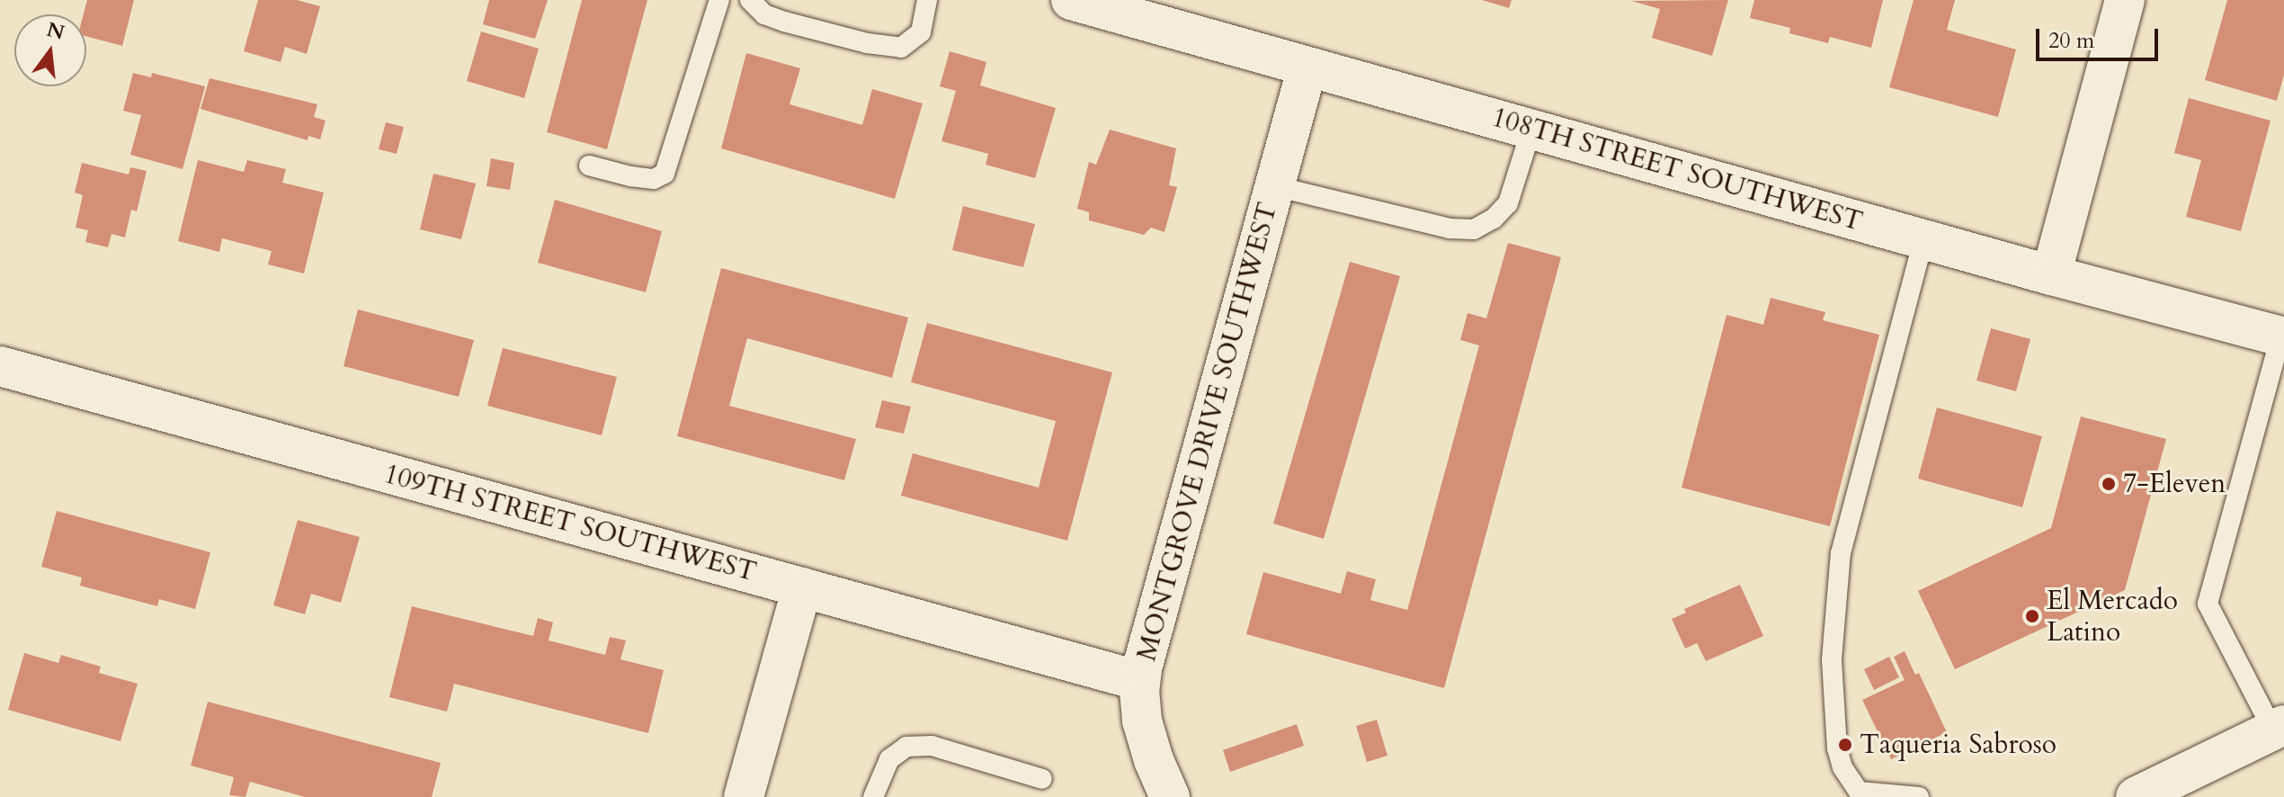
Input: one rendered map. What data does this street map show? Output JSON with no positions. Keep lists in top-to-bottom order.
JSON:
{
  "streets": {
    "street": ["108TH STREET SOUTHWEST", "MONTGROVE DRIVE SOUTHWEST", "109TH STREET SOUTHWEST"]
  },
  "crossings": [
    ["108TH STREET SOUTHWEST", "MONTGROVE DRIVE SOUTHWEST"],
    ["MONTGROVE DRIVE SOUTHWEST", "109TH STREET SOUTHWEST"]
  ],
  "places": ["7-Eleven", "El Mercado Latino", "Taqueria Sabroso"],
  "scale_bar": "20 m",
  "north": "top"
}
